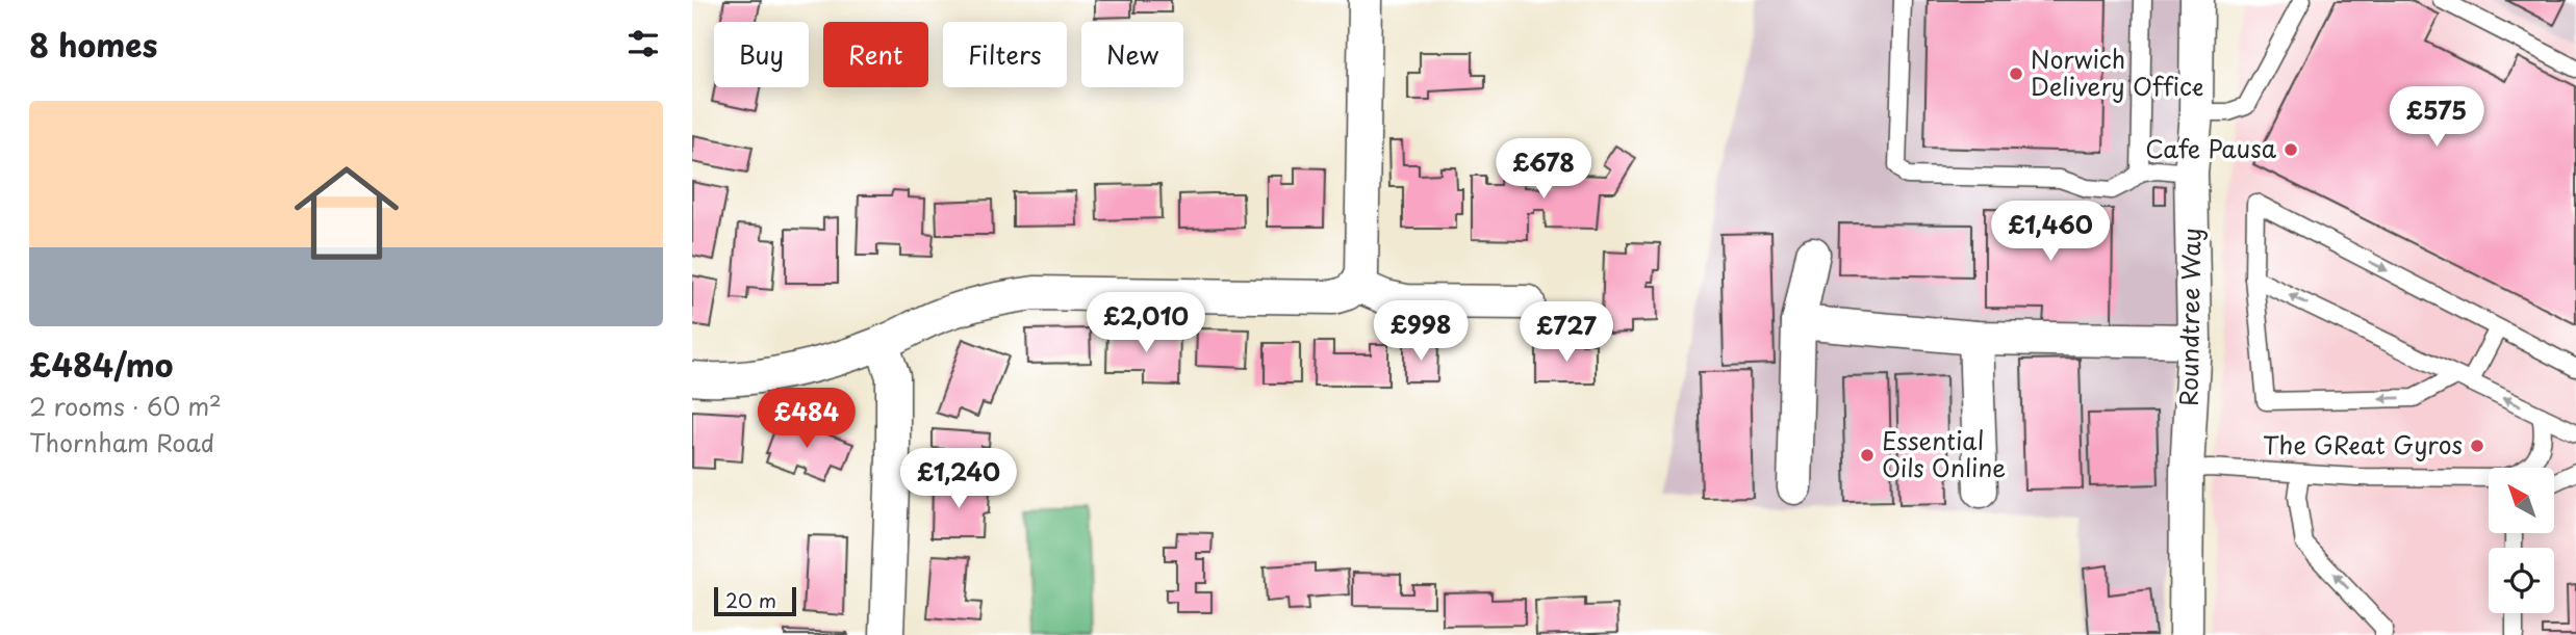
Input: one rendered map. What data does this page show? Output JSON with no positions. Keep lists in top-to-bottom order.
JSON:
{
  "streets": {
    "street": ["Roundtree Way"]
  },
  "places": [
    "Norwich Delivery Office",
    "Cafe Pausa",
    "The GReat Gyros",
    "Essential Oils Online"
  ],
  "scale_bar": "20 m",
  "north": "top left",
  "page": {
    "heading": "8 homes",
    "chip": [
      "Buy",
      "Rent",
      "Filters",
      "New"
    ],
    "price": [
      "£575",
      "£678",
      "£1,460",
      "£2,010",
      "£998",
      "£727",
      "£484",
      "£1,240"
    ],
    "list": [
      {
        "name": "£484/mo",
        "note": "2 rooms · 60 m² · Thornham Road"
      }
    ],
    "scale": "20 m"
  }
}
